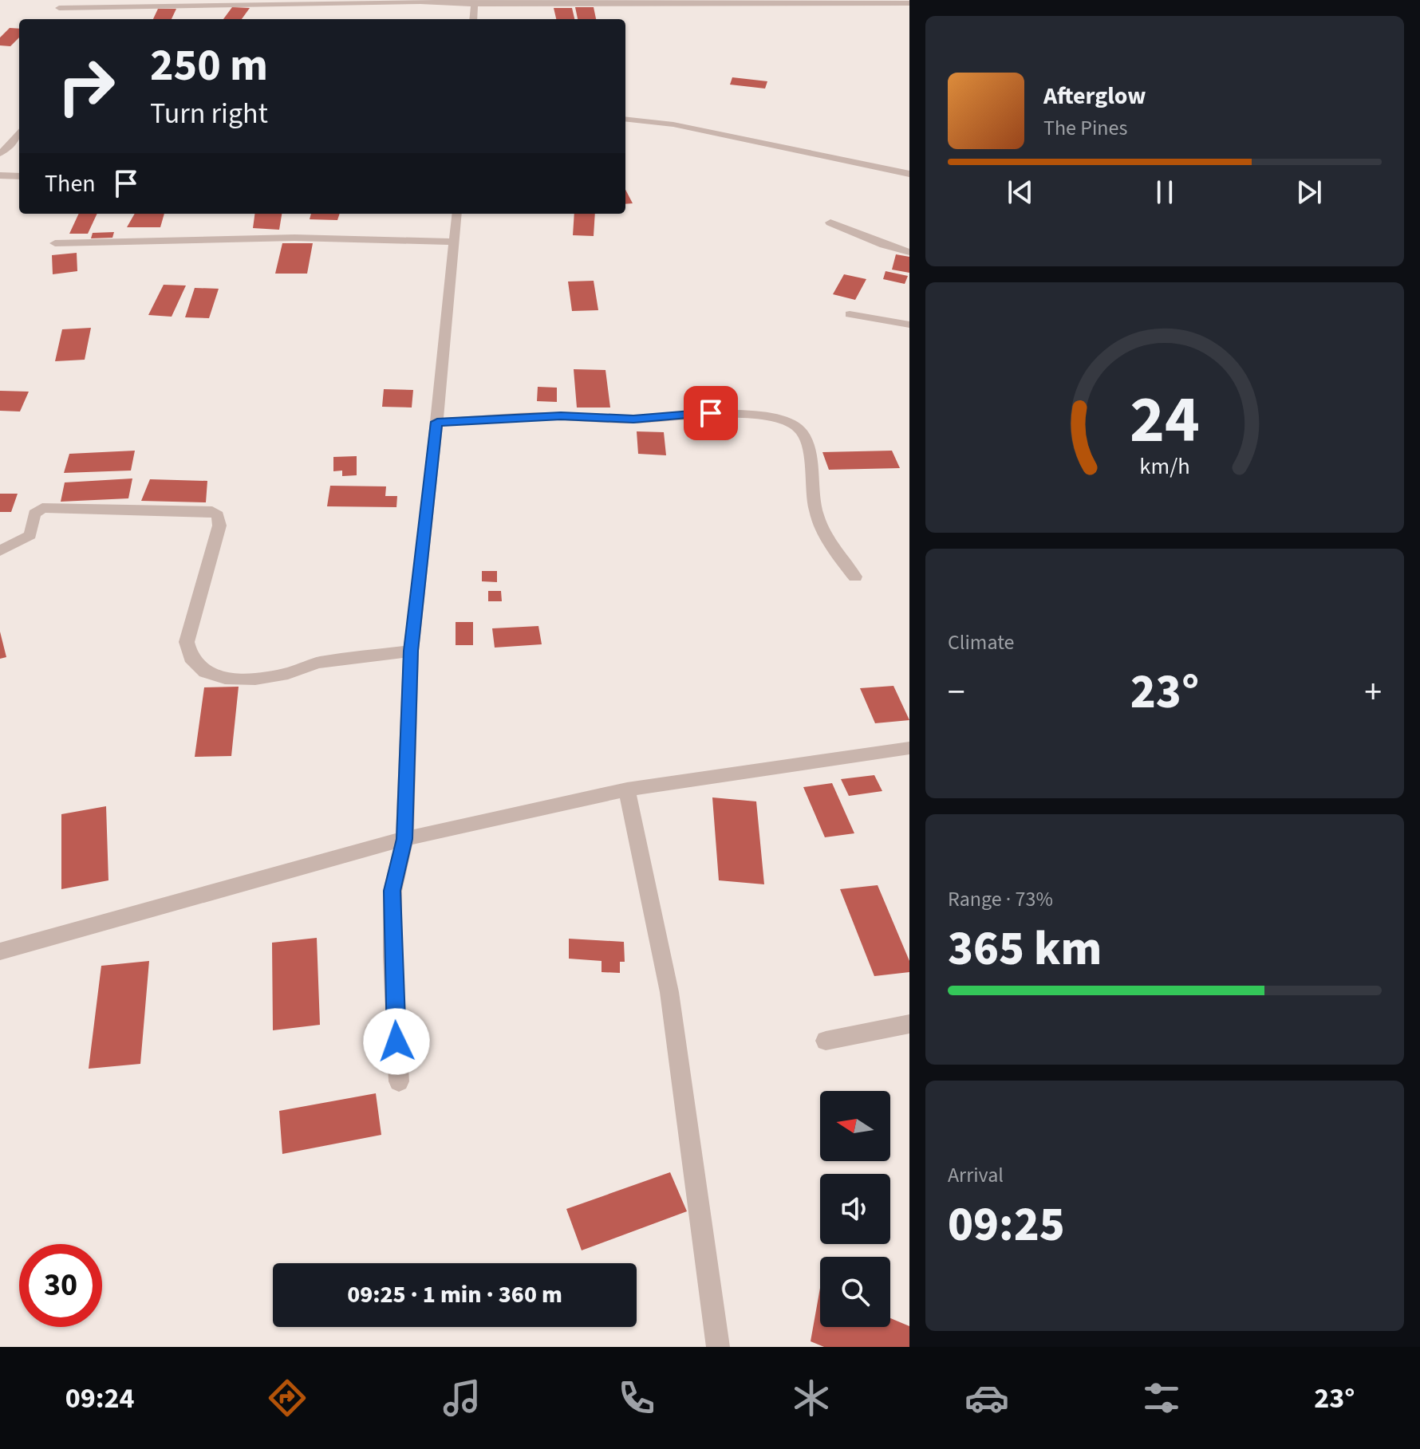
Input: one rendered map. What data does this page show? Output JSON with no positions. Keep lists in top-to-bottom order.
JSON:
{
  "north": "left",
  "page": {
    "turn": ["250 m", "Turn right"],
    "song": ["Afterglow", "The Pines"],
    "then": "Then",
    "tile": [
      "Climate",
      ["Range · 73%", "365 km"],
      ["Arrival", "09:25"]
    ],
    "heat": ["−", "23°", "+"],
    "limit": "30",
    "trip": "09:25 · 1 min · 360 m",
    "tabs": ["09:24", "23°"],
    "gauge": ["24", "km/h"]
  }
}
